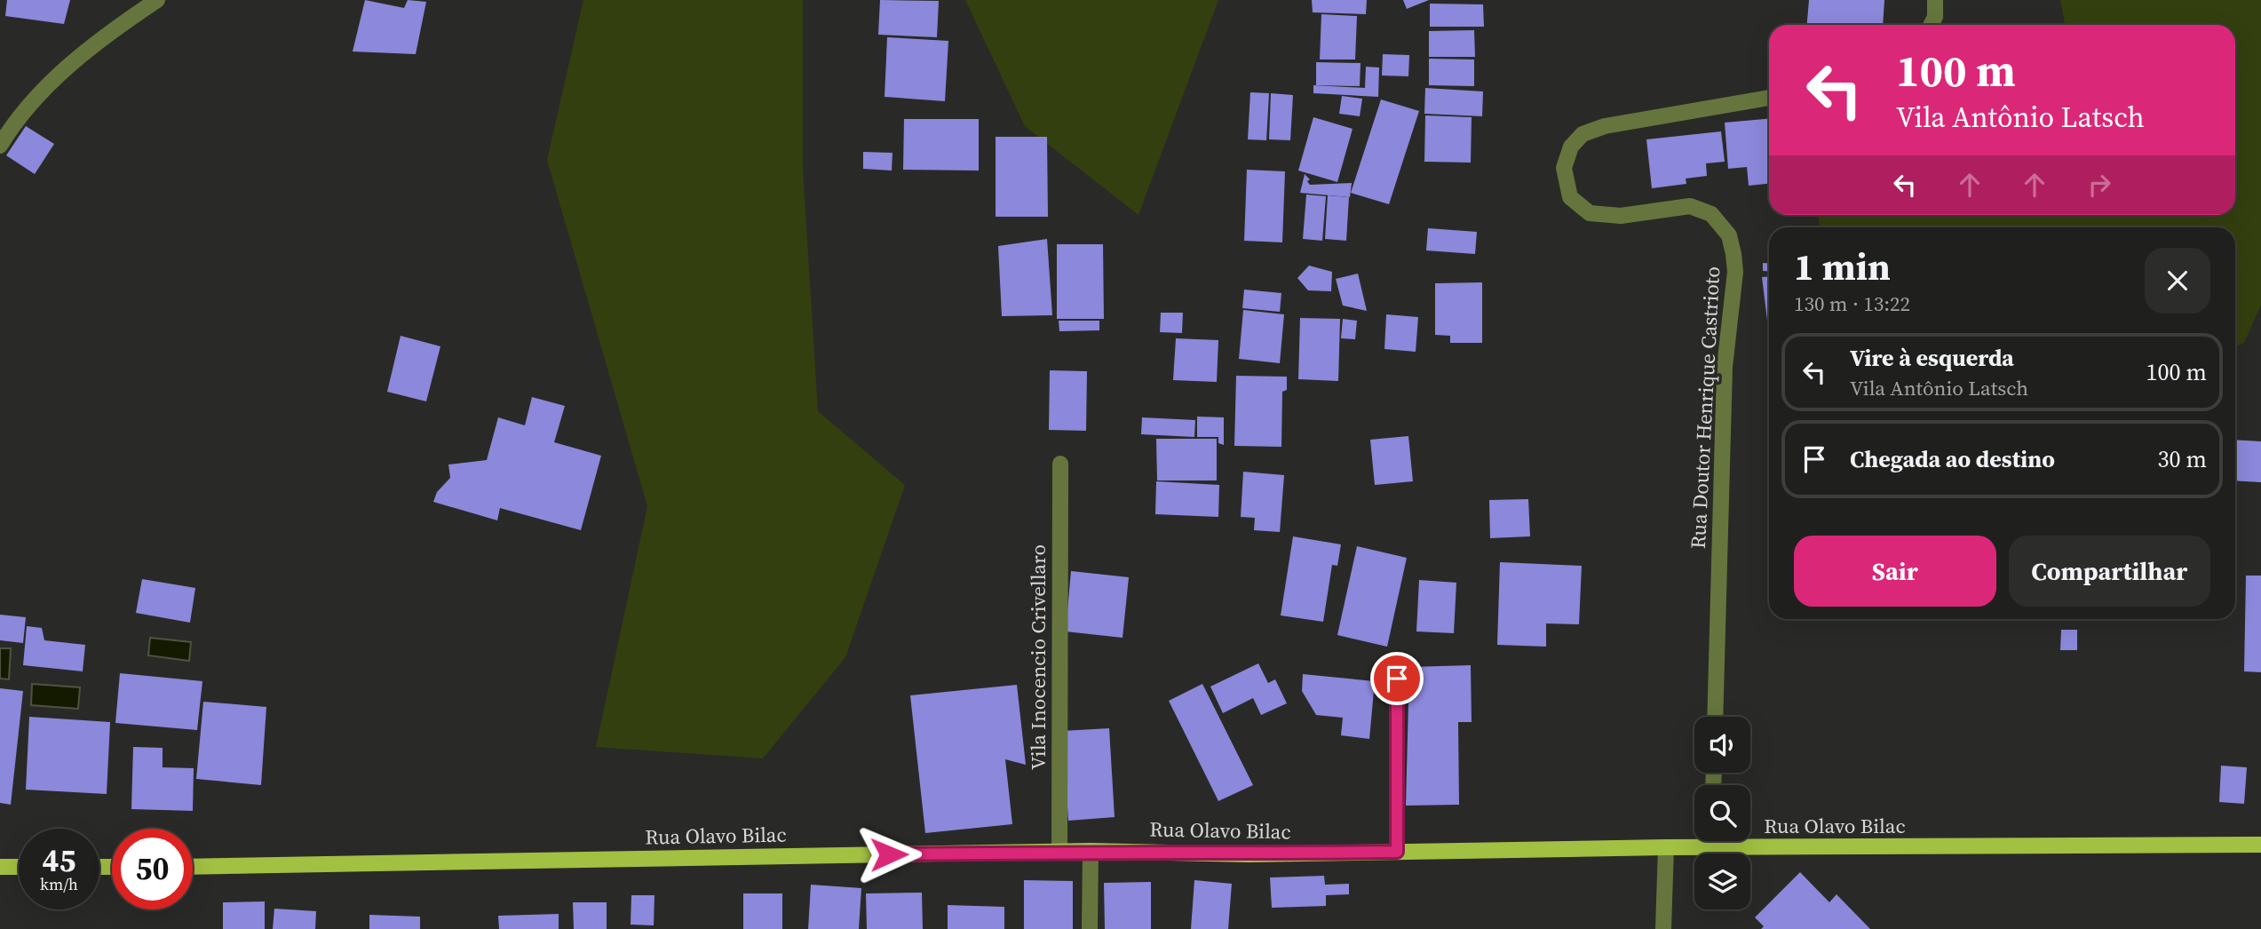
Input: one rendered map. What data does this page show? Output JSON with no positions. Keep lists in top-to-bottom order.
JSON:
{
  "streets": {
    "main road": ["Rua Olavo Bilac"],
    "street": ["Rua Doutor Henrique Castrioto", "Vila Inocencio Crivellaro"]
  },
  "crossings": [
    ["Vila Inocencio Crivellaro", "Rua Olavo Bilac"]
  ],
  "page": {
    "turn": ["100 m", "Vila Antônio Latsch"],
    "heading": ["1 min", "130 m · 13:22"],
    "list": [
      {
        "name": "Vire à esquerda",
        "note": "Vila Antônio Latsch",
        "value": "100 m"
      },
      {
        "name": "Chegada ao destino",
        "value": "30 m"
      }
    ],
    "buttons": ["Sair", "Compartilhar"],
    "speed": "45 km/h",
    "limit": "50"
  }
}
